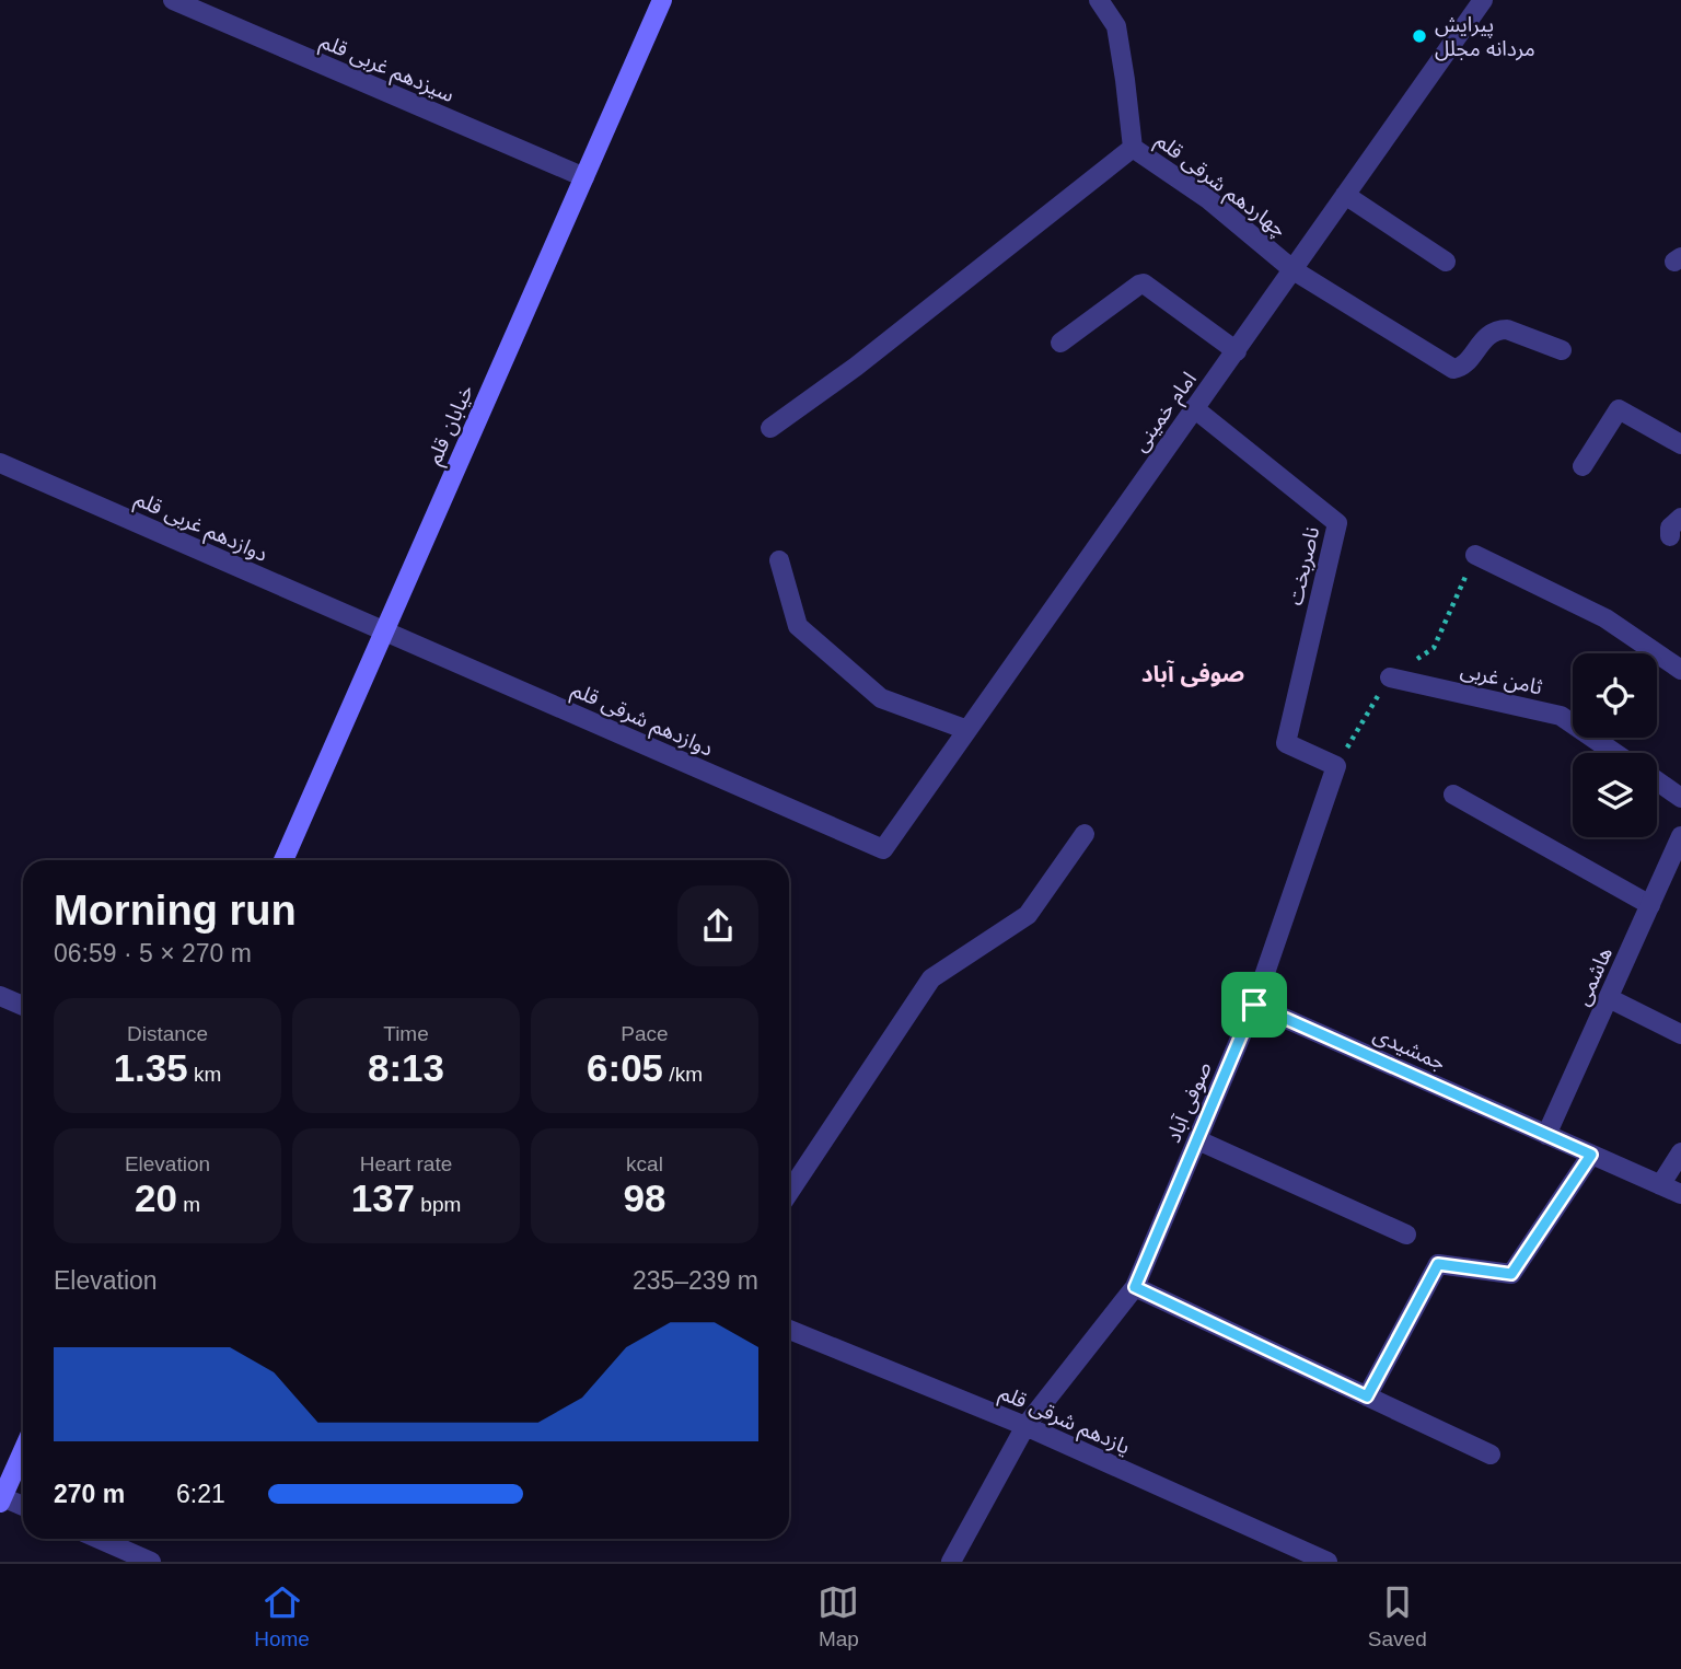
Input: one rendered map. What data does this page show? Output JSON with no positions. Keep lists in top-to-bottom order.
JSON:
{
  "streets": {
    "street": [
      "سیزدهم غربی قلم",
      "چهاردهم شرقی قلم",
      "امام خمینی",
      "خیابان قلم",
      "دوازدهم غربی قلم",
      "ناصربخت",
      "ثامن غربی",
      "دوازدهم شرقی قلم",
      "هاشمی",
      "جمشیدی",
      "صوفی آباد",
      "یازدهم شرقی قلم"
    ]
  },
  "crossings": [
    ["سیزدهم غربی قلم", "خیابان قلم"],
    ["چهاردهم شرقی قلم", "امام خمینی"],
    ["امام خمینی", "ناصربخت"],
    ["امام خمینی", "دوازدهم شرقی قلم"],
    ["خیابان قلم", "دوازدهم غربی قلم"],
    ["خیابان قلم", "دوازدهم شرقی قلم"],
    ["دوازدهم غربی قلم", "دوازدهم شرقی قلم"],
    ["ناصربخت", "صوفی آباد"],
    ["هاشمی", "جمشیدی"],
    ["جمشیدی", "صوفی آباد"],
    ["صوفی آباد", "یازدهم شرقی قلم"]
  ],
  "districts": ["صوفی آباد"],
  "places": ["پیرایش مردانه مجلل"],
  "page": {
    "heading": ["Morning run", "06:59 · 5 × 270 m"],
    "stats": [
      ["Distance", "1.35 km"],
      ["Time", "8:13"],
      ["Pace", "6:05 /km"],
      ["Elevation", "20 m"],
      ["Heart rate", "137 bpm"],
      ["kcal", "98"]
    ],
    "chart": ["Elevation", "235–239 m"],
    "list": [
      {
        "name": "270 m",
        "note": "6:21"
      }
    ],
    "tabs": ["Home", "Map", "Saved"]
  }
}
